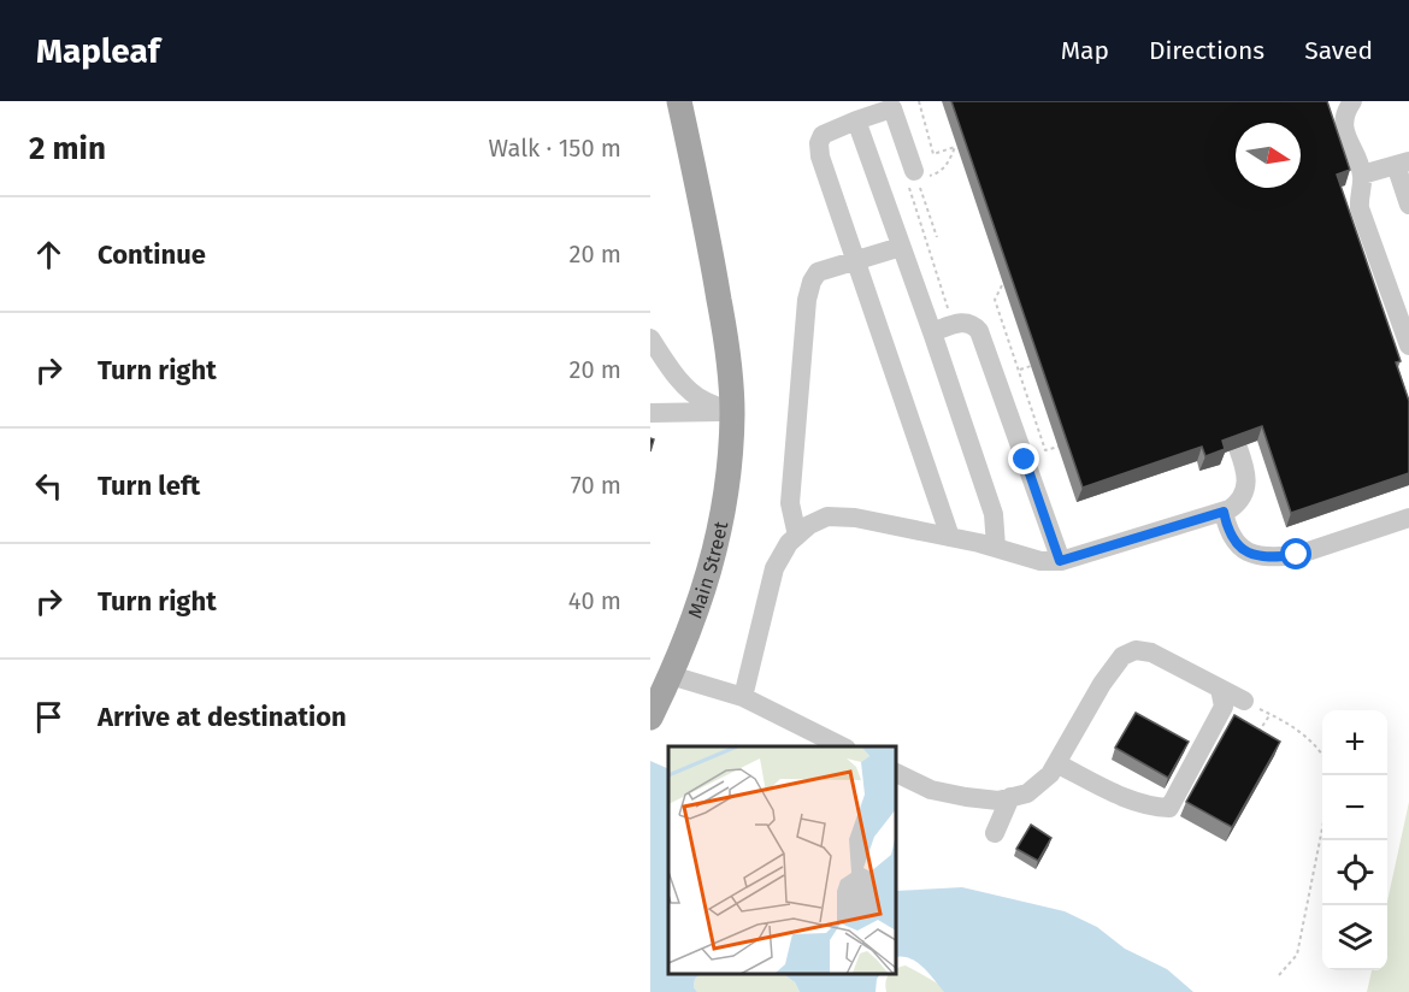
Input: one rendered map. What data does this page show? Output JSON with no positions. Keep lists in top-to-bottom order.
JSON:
{
  "streets": {
    "main road": ["Main Street"]
  },
  "north": "right",
  "page": {
    "header": "Mapleaf",
    "nav": ["Map", "Directions", "Saved"],
    "heading": ["2 min", "Walk · 150 m"],
    "list": [
      ["Continue", "20 m"],
      ["Turn right", "20 m"],
      ["Turn left", "70 m"],
      ["Turn right", "40 m"],
      "Arrive at destination"
    ],
    "map_buttons": ["+", "−"]
  }
}
